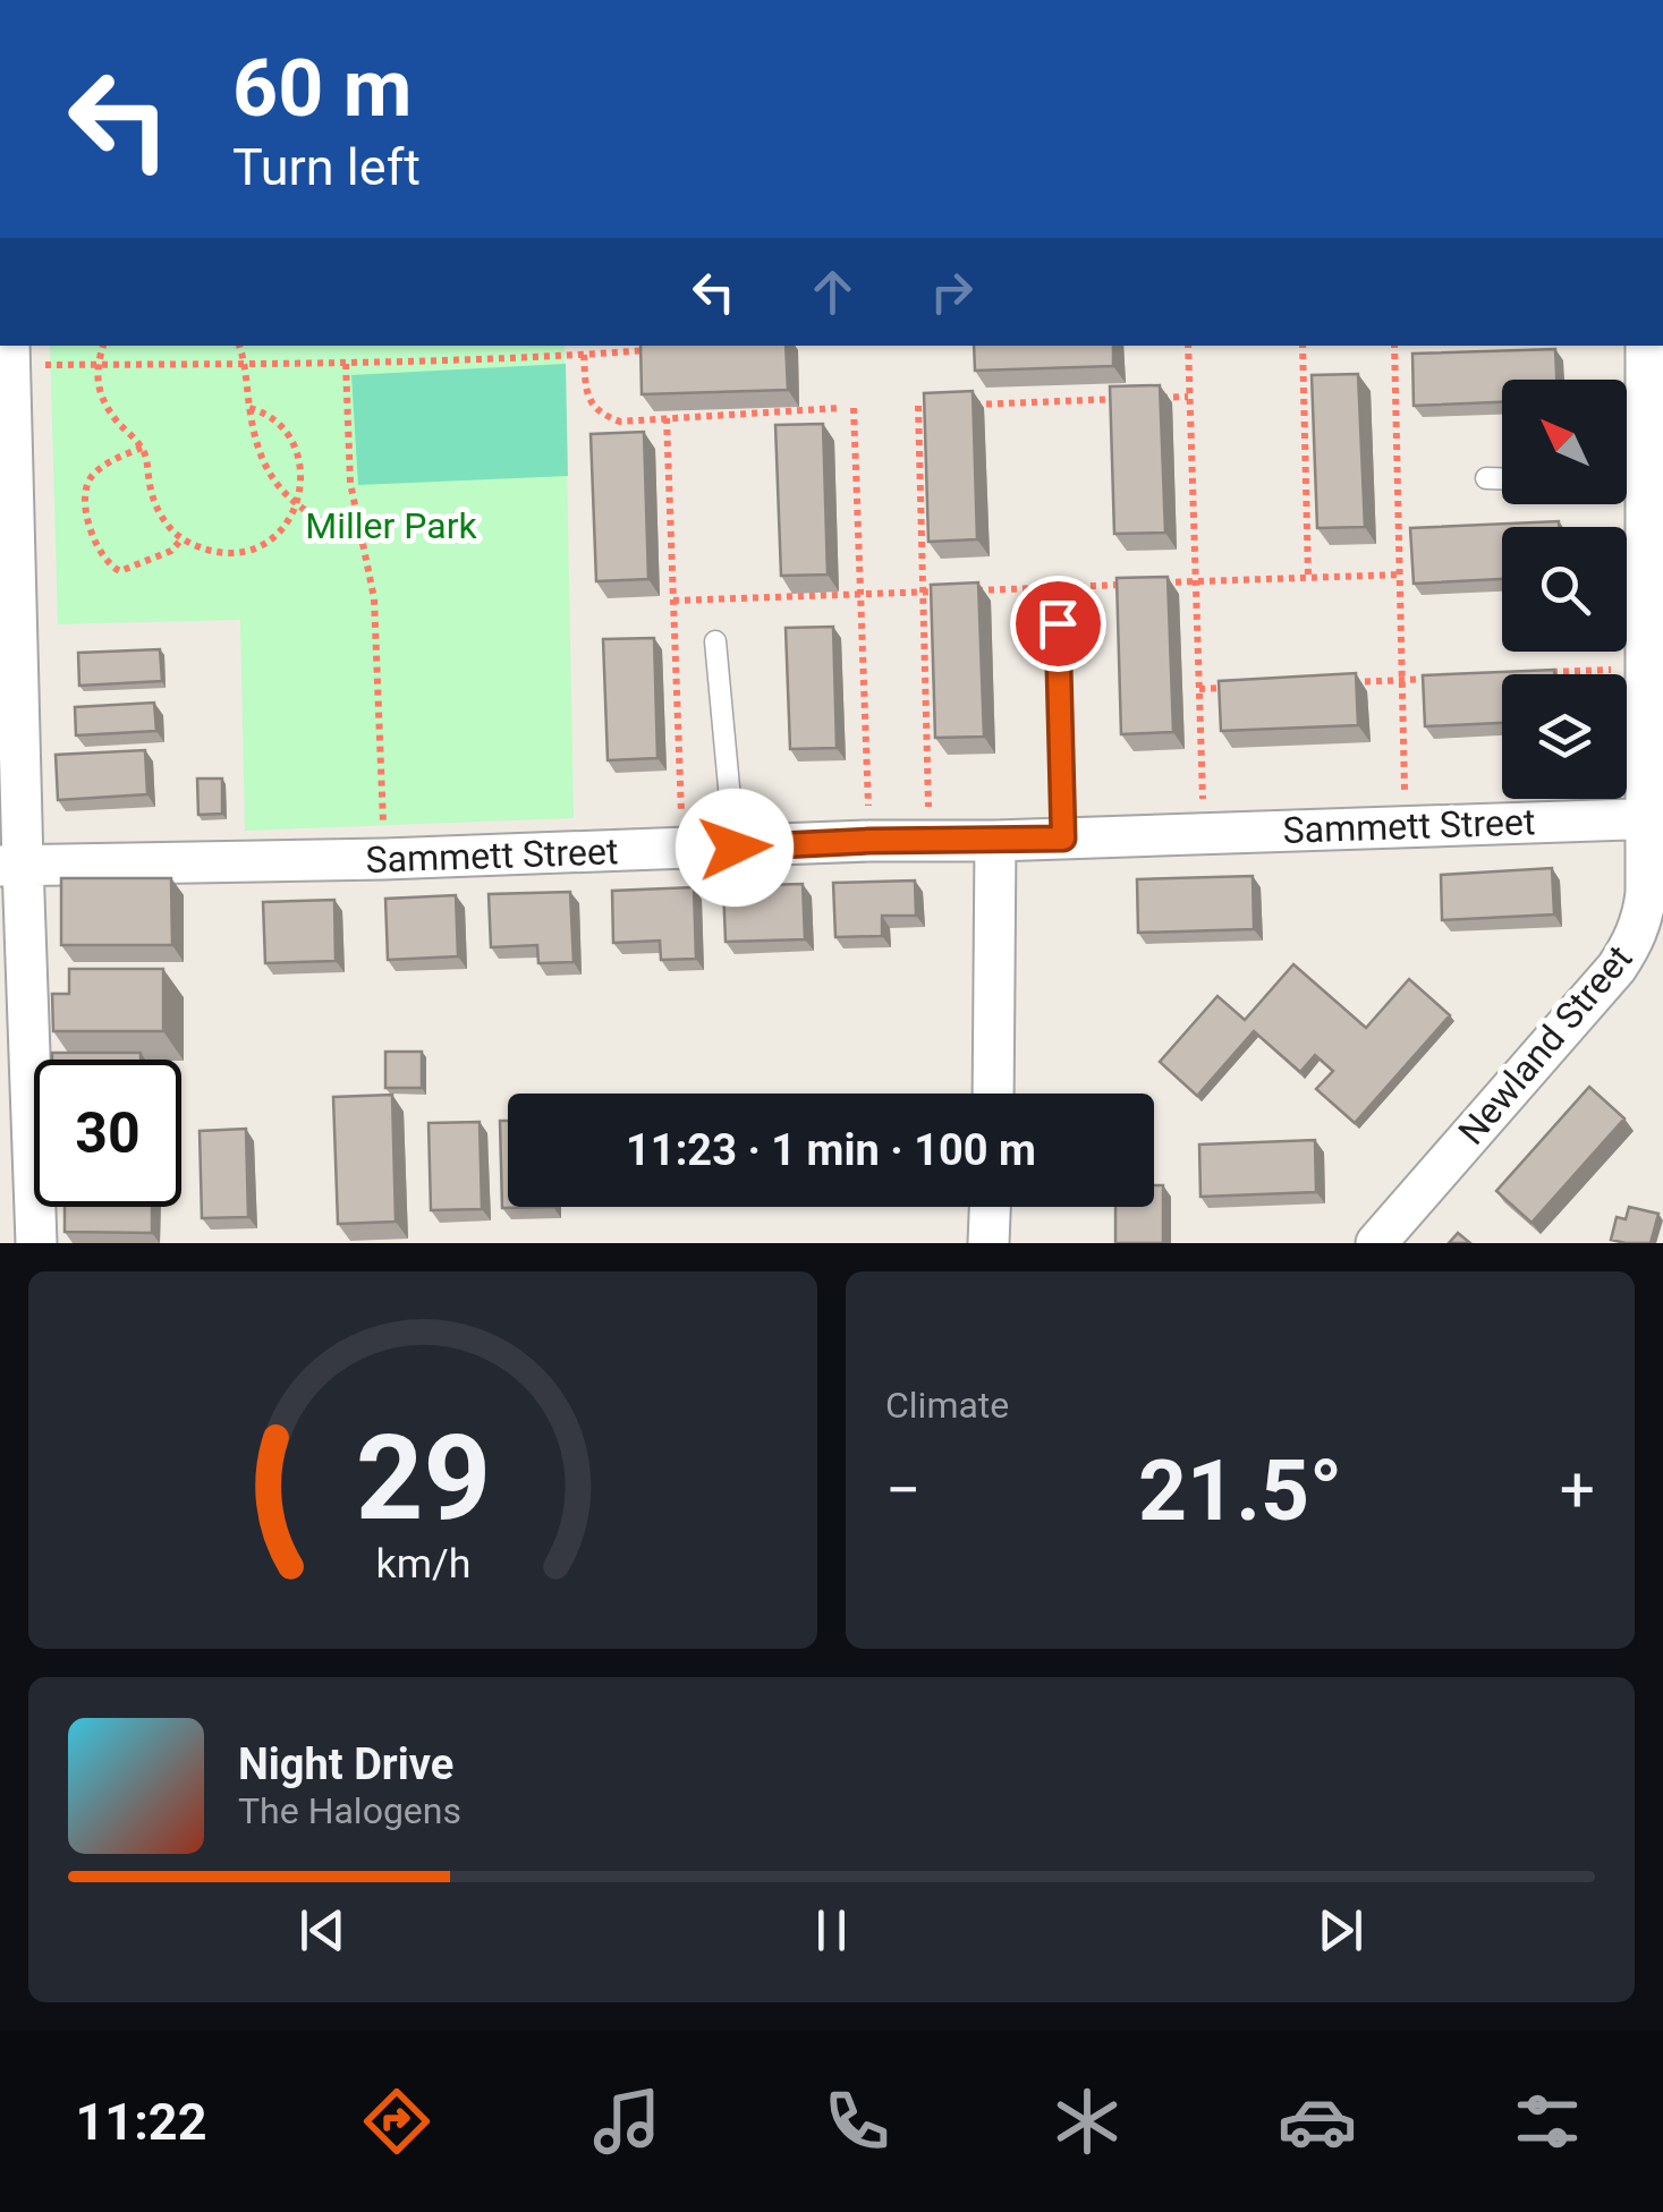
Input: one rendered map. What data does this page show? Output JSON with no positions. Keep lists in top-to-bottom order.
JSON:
{
  "streets": {
    "street": ["Sammett Street", "Newland Street"]
  },
  "crossings": [
    ["Sammett Street", "Newland Street"]
  ],
  "parks": ["Miller Park"],
  "north": "top left",
  "page": {
    "turn": ["60 m", "Turn left"],
    "limit": "30",
    "trip": "11:23 · 1 min · 100 m",
    "tile": "Climate",
    "heat": ["−", "21.5°", "+"],
    "song": ["Night Drive", "The Halogens"],
    "tabs": "11:22",
    "gauge": ["29", "km/h"]
  }
}
